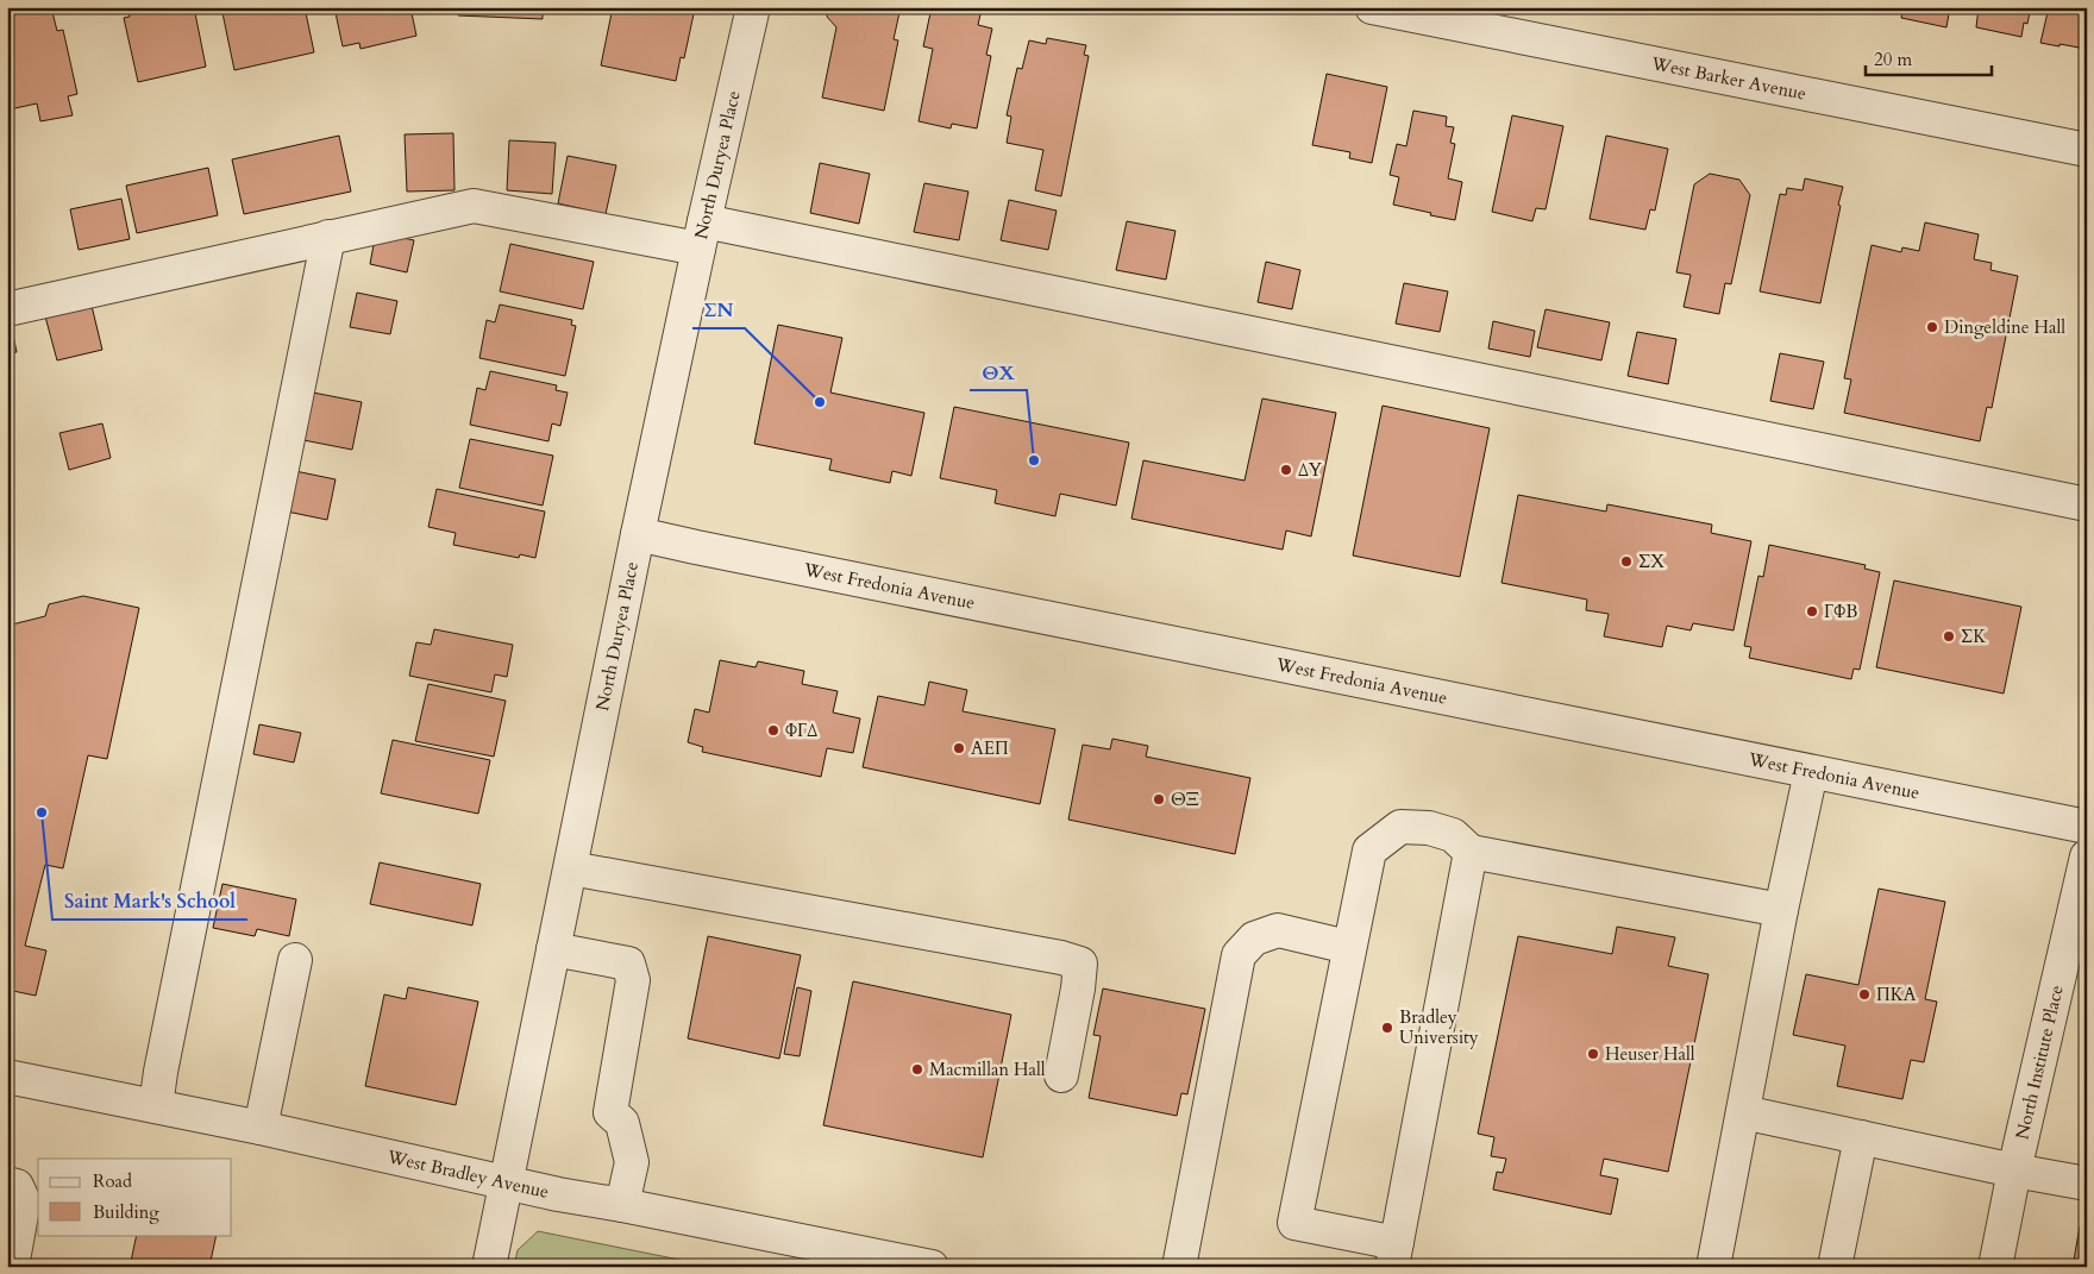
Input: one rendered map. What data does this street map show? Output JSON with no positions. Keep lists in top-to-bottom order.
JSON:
{
  "streets": {
    "street": [
      "West Barker Avenue",
      "North Duryea Place",
      "West Fredonia Avenue",
      "North Institute Place",
      "West Bradley Avenue"
    ]
  },
  "crossings": [
    ["North Duryea Place", "West Fredonia Avenue"],
    ["North Duryea Place", "West Bradley Avenue"]
  ],
  "places": [
    "Dingeldine Hall",
    "ΣΝ",
    "ΘΧ",
    "ΔΥ",
    "ΣΧ",
    "ΓΦΒ",
    "ΣΚ",
    "ΦΓΔ",
    "ΑΕΠ",
    "ΘΞ",
    "Saint Mark's School",
    "ΠΚΑ",
    "Bradley University",
    "Heuser Hall",
    "Macmillan Hall"
  ],
  "legend": ["Road", "Building"],
  "scale_bar": "20 m"
}
